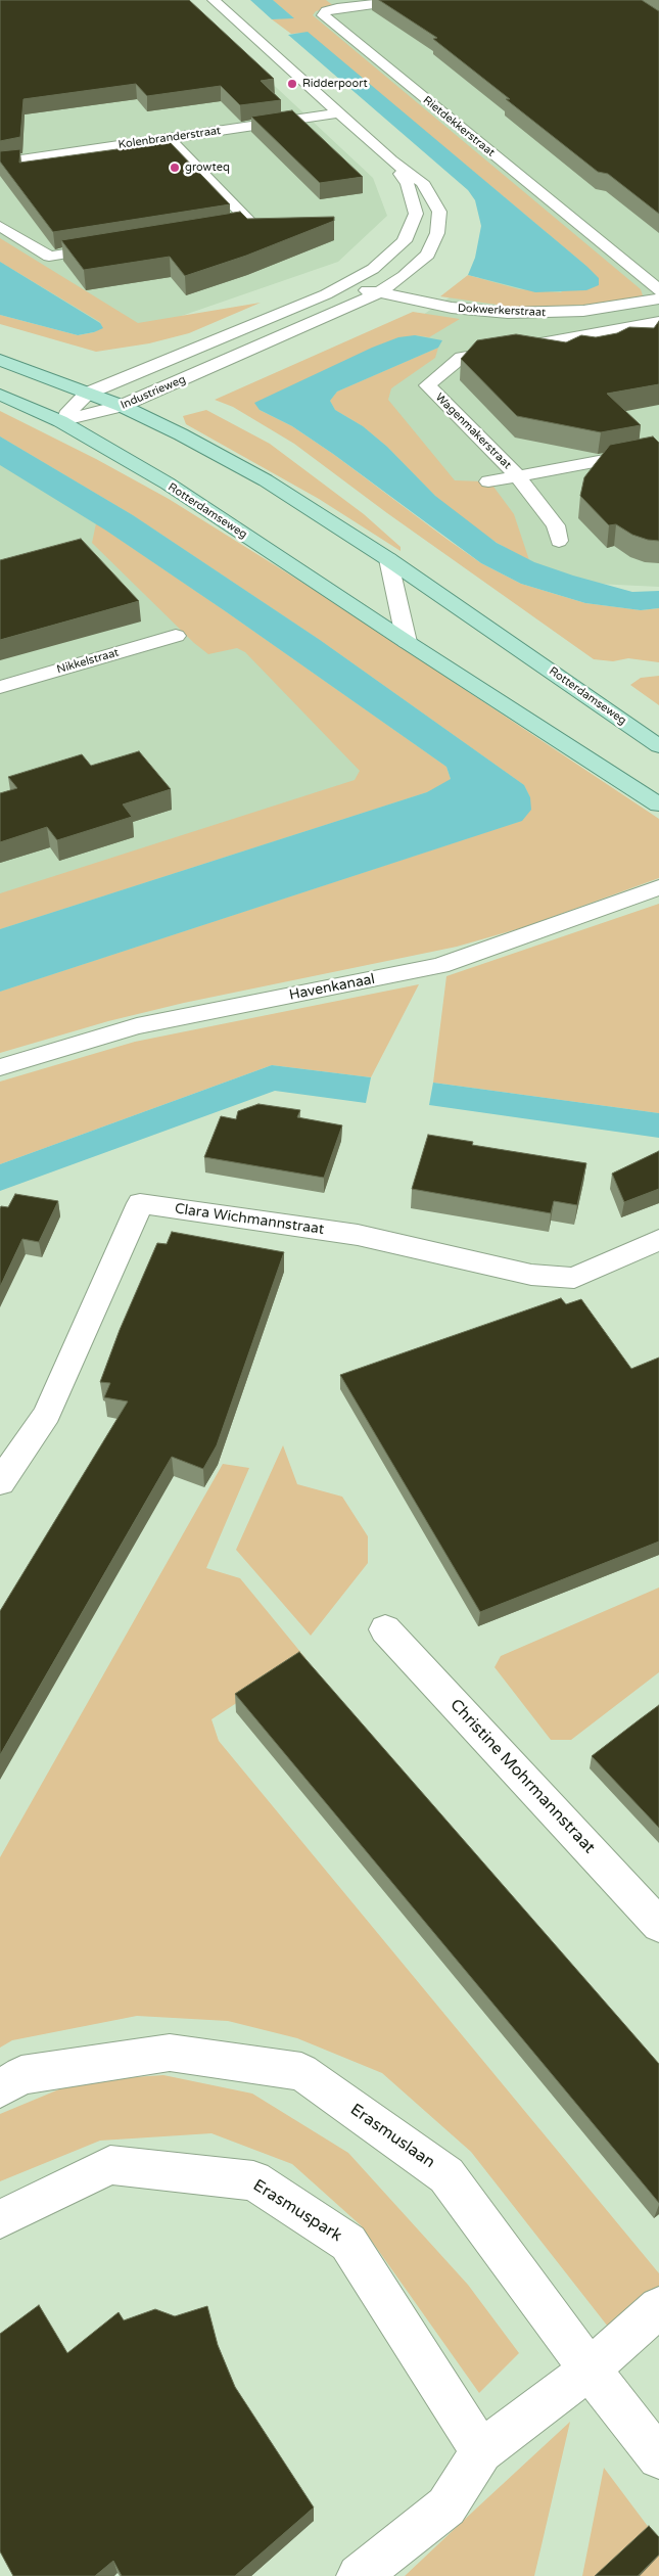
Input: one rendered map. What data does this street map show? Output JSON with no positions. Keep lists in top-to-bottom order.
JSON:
{
  "streets": {
    "main road": ["Rotterdamseweg"],
    "street": [
      "Rietdekkerstraat",
      "Kolenbranderstraat",
      "Dokwerkerstraat",
      "Industrieweg",
      "Wagenmakerstraat",
      "Nikkelstraat",
      "Havenkanaal",
      "Clara Wichmannstraat",
      "Christine Mohrmannstraat",
      "Erasmuslaan",
      "Erasmuspark"
    ]
  },
  "crossings": [
    ["Kolenbranderstraat", "Industrieweg"],
    ["Dokwerkerstraat", "Industrieweg"],
    ["Industrieweg", "Rotterdamseweg"]
  ],
  "places": ["Ridderpoort", "growteq"]
}
